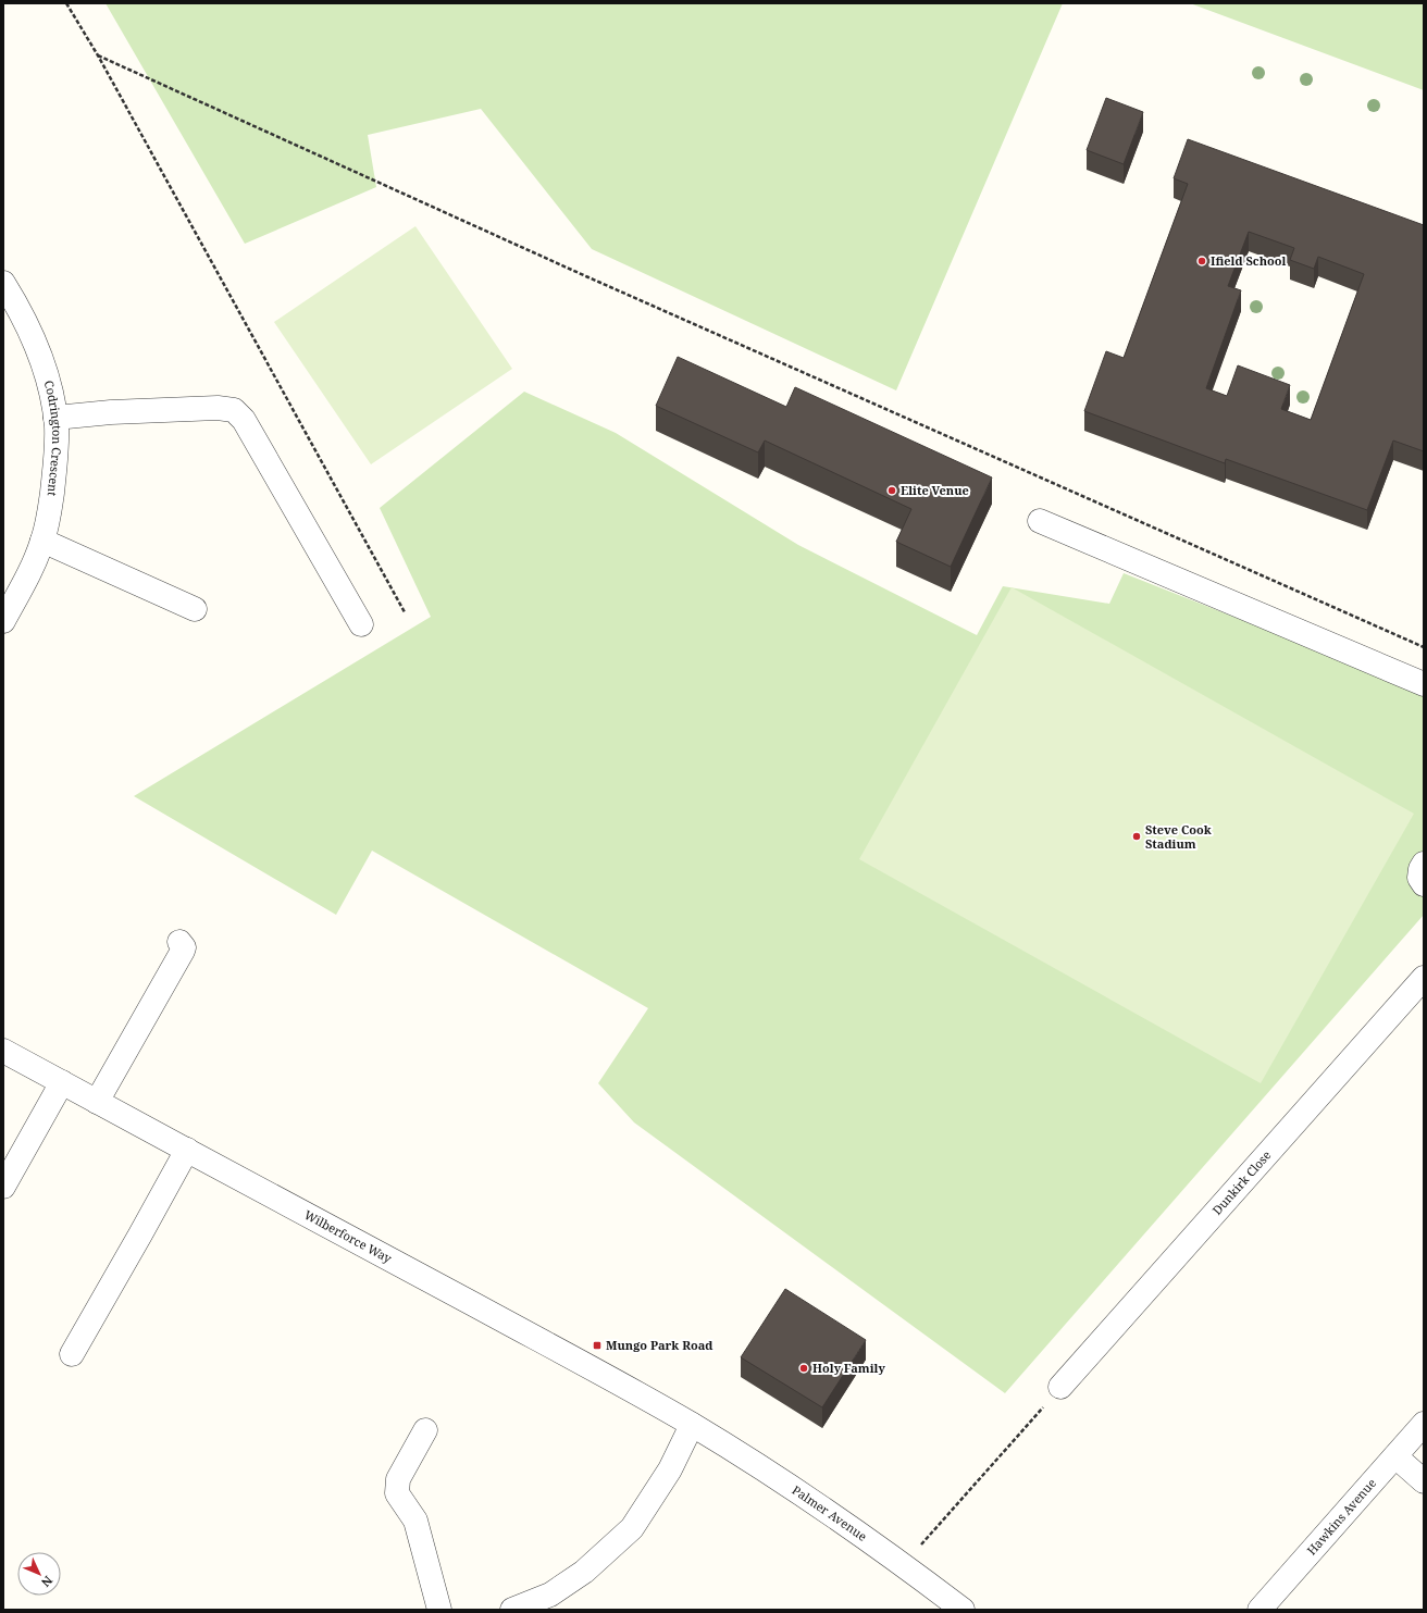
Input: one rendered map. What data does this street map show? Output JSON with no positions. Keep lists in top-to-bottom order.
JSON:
{
  "streets": {
    "street": [
      "Codrington Crescent",
      "Dunkirk Close",
      "Wilberforce Way",
      "Palmer Avenue",
      "Hawkins Avenue"
    ]
  },
  "crossings": [
    ["Wilberforce Way", "Palmer Avenue"]
  ],
  "places": {
    "other": [
      "Ifield School",
      "Elite Venue",
      "Steve Cook Stadium",
      "Holy Family"
    ],
    "transit": ["Mungo Park Road"]
  },
  "north": "bottom right"
}
